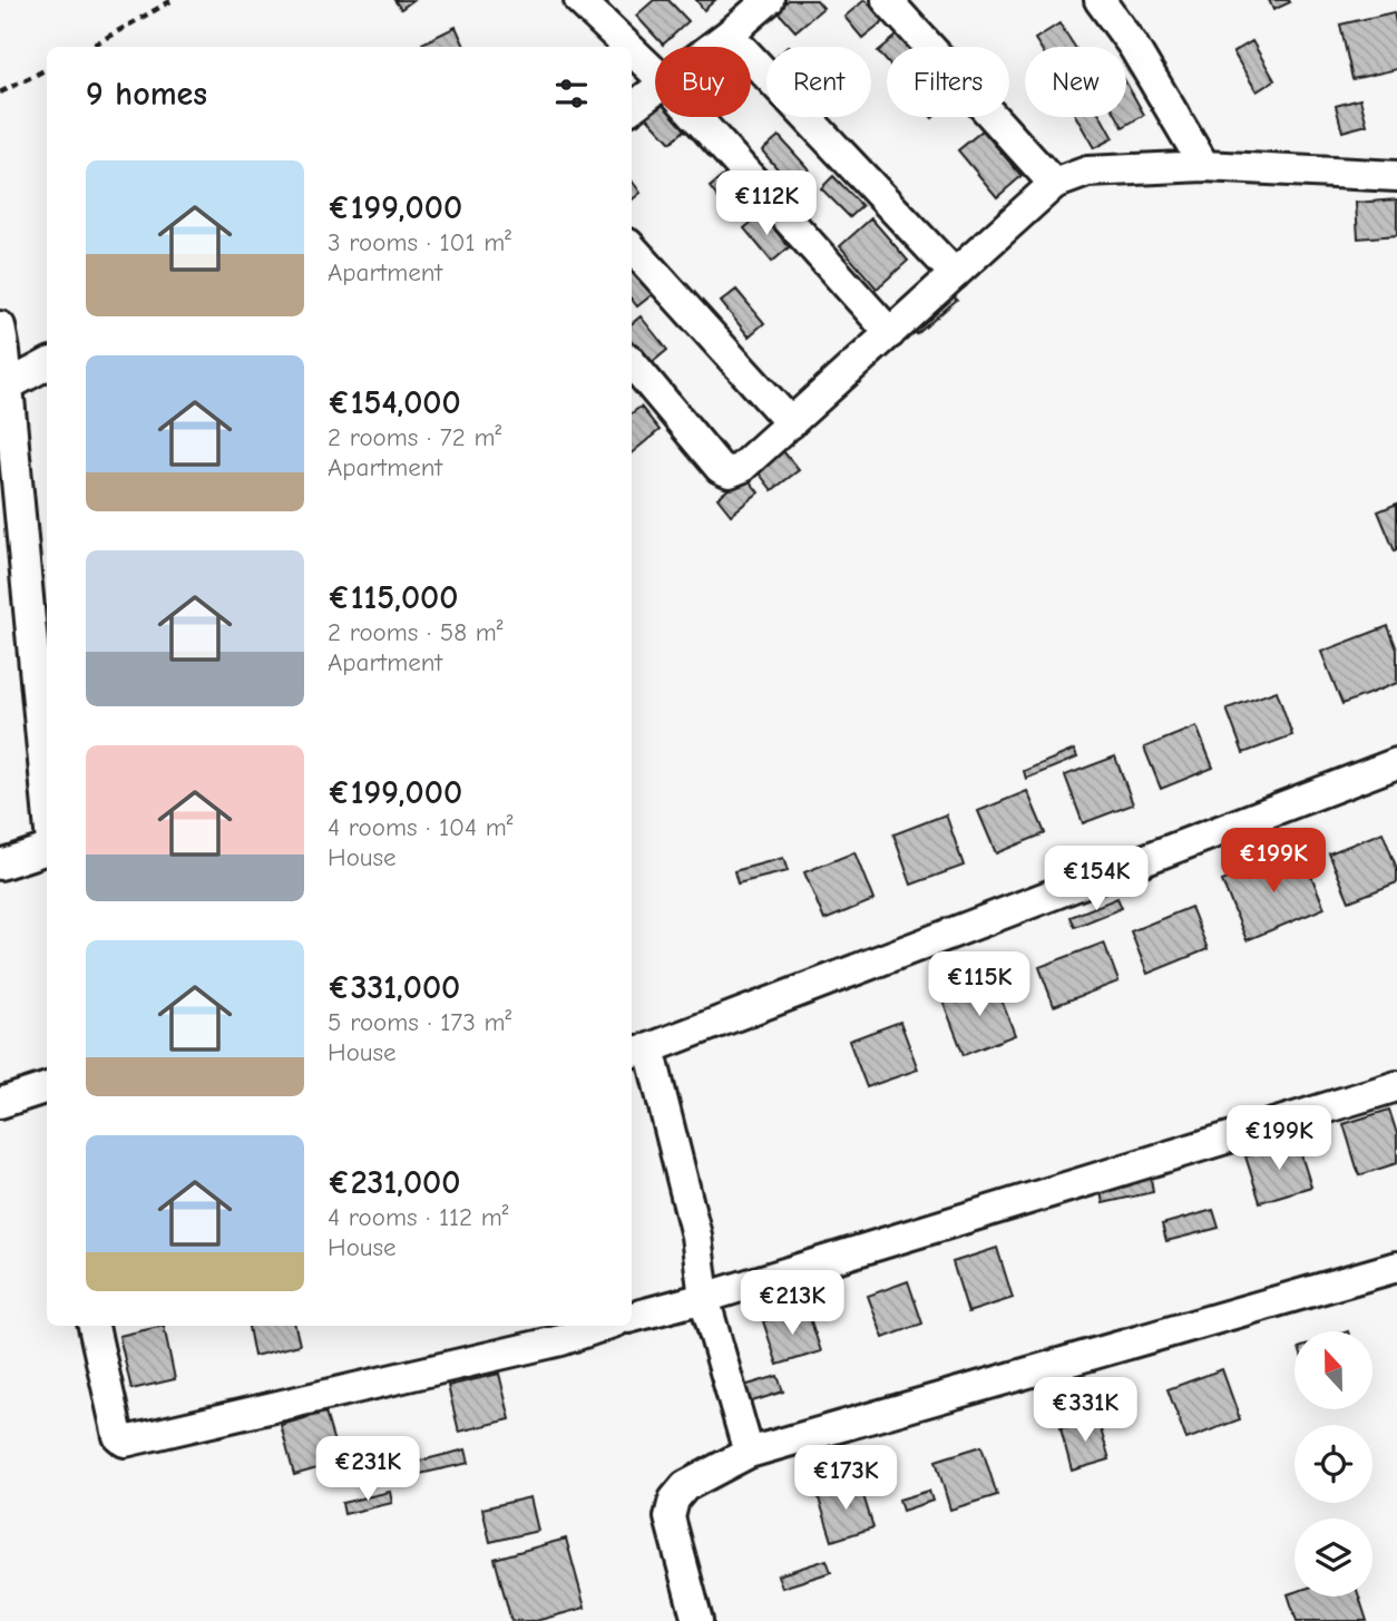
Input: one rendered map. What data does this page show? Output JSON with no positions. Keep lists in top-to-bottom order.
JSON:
{
  "north": "top",
  "page": {
    "chip": [
      "Buy",
      "Rent",
      "Filters",
      "New"
    ],
    "heading": "9 homes",
    "list": [
      {
        "name": "€199,000",
        "note": "3 rooms · 101 m² · Apartment"
      },
      {
        "name": "€154,000",
        "note": "2 rooms · 72 m² · Apartment"
      },
      {
        "name": "€115,000",
        "note": "2 rooms · 58 m² · Apartment"
      },
      {
        "name": "€199,000",
        "note": "4 rooms · 104 m² · House"
      },
      {
        "name": "€331,000",
        "note": "5 rooms · 173 m² · House"
      },
      {
        "name": "€231,000",
        "note": "4 rooms · 112 m² · House"
      }
    ],
    "price": [
      "€112K",
      "€199K",
      "€154K",
      "€115K",
      "€199K",
      "€213K",
      "€331K",
      "€231K",
      "€173K"
    ]
  }
}
